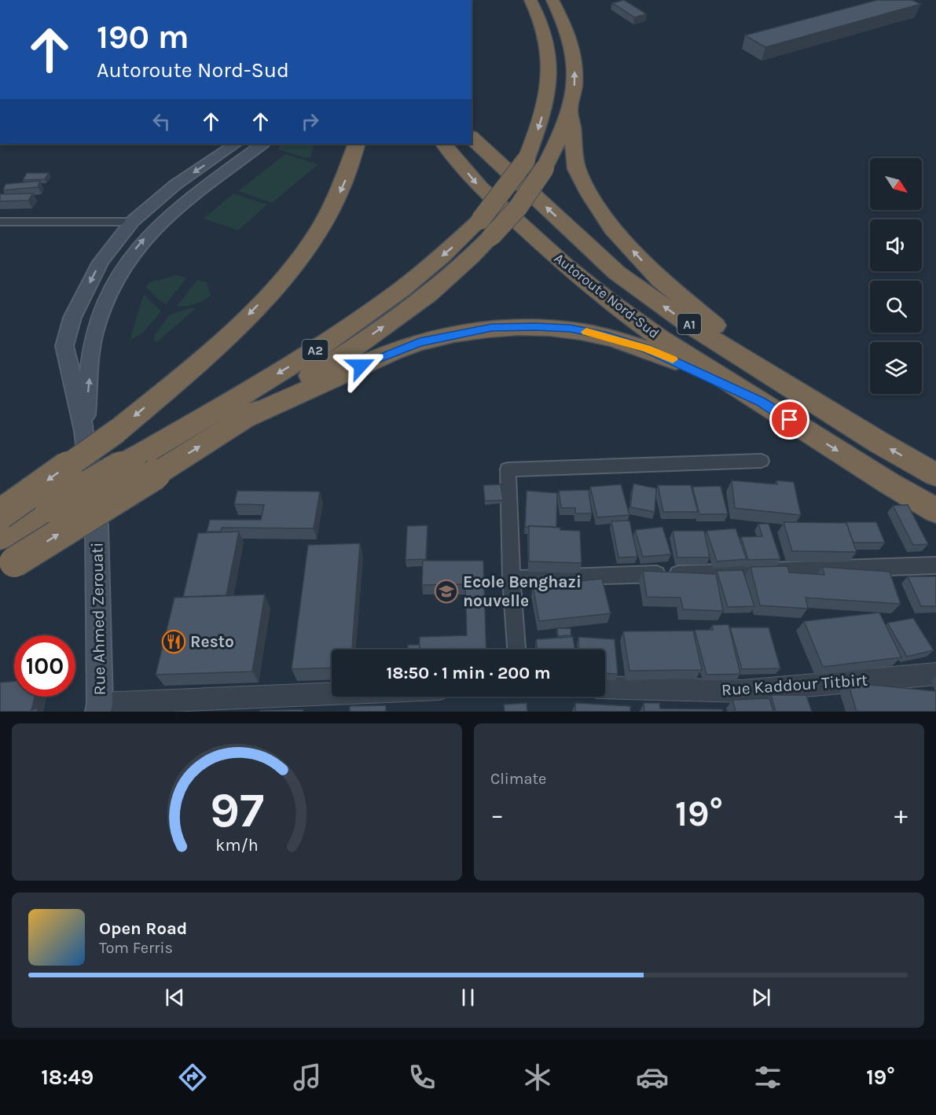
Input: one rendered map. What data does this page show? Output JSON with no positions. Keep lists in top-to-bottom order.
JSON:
{
  "streets": {
    "highway": ["Autoroute Nord-Sud", "A1", "A2"],
    "main road": ["Rue Ahmed Zerouati"],
    "street": ["Rue Kaddour Titbirt"]
  },
  "places": {
    "school or university": ["Ecole Benghazi nouvelle"],
    "restaurant": ["Resto"]
  },
  "north": "bottom right",
  "page": {
    "turn": ["190 m", "Autoroute Nord-Sud"],
    "limit": "100",
    "trip": "18:50 · 1 min · 200 m",
    "tile": "Climate",
    "heat": ["−", "19°", "+"],
    "song": ["Open Road", "Tom Ferris"],
    "tabs": ["18:49", "19°"],
    "gauge": ["97", "km/h"]
  }
}
